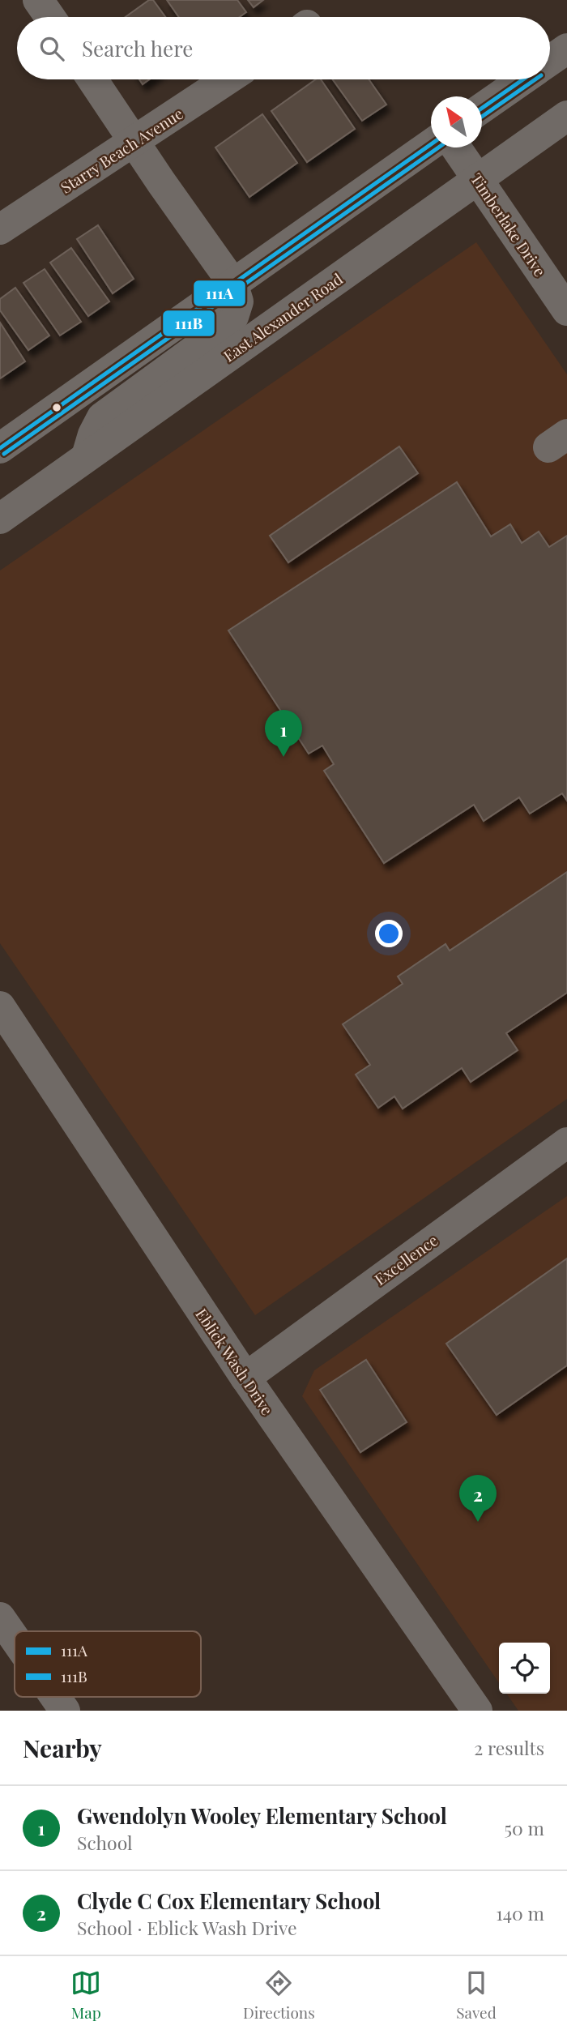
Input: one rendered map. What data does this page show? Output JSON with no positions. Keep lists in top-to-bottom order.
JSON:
{
  "streets": {
    "street": [
      "Starry Beach Avenue",
      "Timberlake Drive",
      "East Alexander Road",
      "Excellence",
      "Eblick Wash Drive"
    ]
  },
  "crossings": [
    ["Timberlake Drive", "East Alexander Road"],
    ["Excellence", "Eblick Wash Drive"]
  ],
  "lines": ["transit line 111A", "transit line 111B"],
  "legend": ["111A", "111B"],
  "north": "top left",
  "page": {
    "search": "Search here",
    "pins": ["1", "2"],
    "heading": ["Nearby", "2 results"],
    "list": [
      {
        "mark": "1",
        "name": "Gwendolyn Wooley Elementary School",
        "note": "School",
        "value": "50 m"
      },
      {
        "mark": "2",
        "name": "Clyde C Cox Elementary School",
        "note": "School · Eblick Wash Drive",
        "value": "140 m"
      }
    ],
    "nav": ["Map", "Directions", "Saved"]
  }
}
